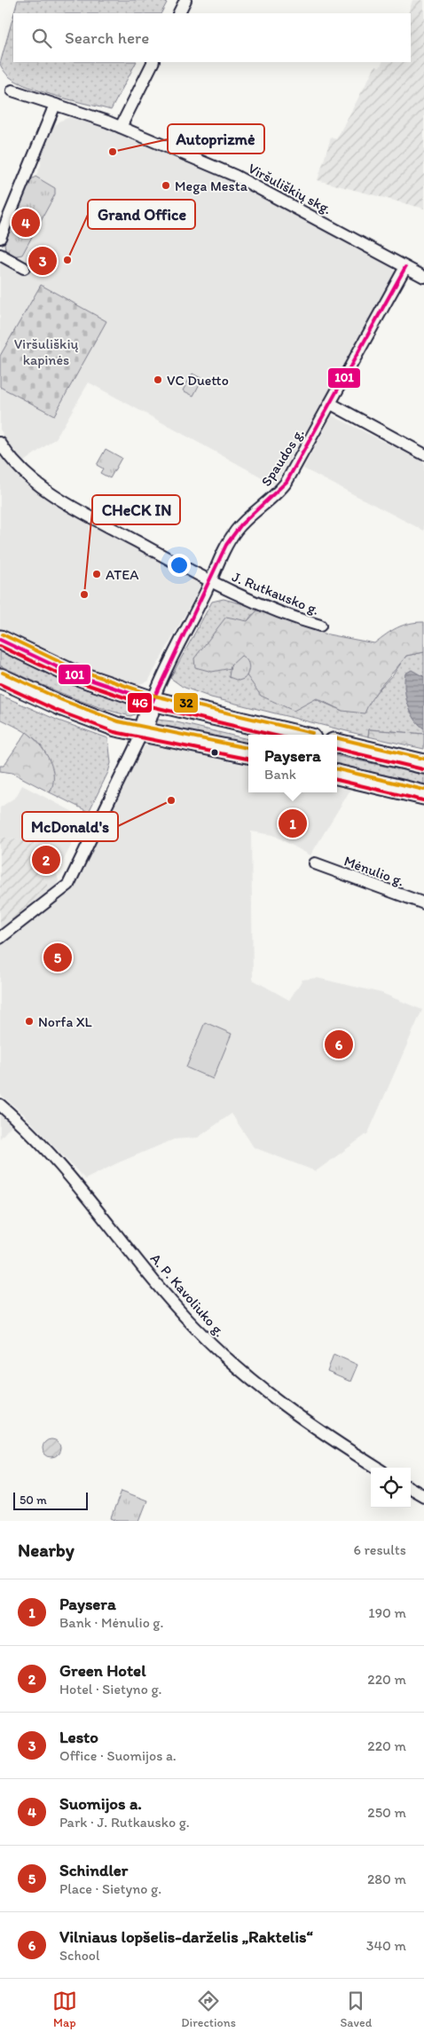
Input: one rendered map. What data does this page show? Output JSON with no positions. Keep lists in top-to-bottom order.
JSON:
{
  "streets": {
    "street": [
      "Viršuliškių skg.",
      "Spaudos g.",
      "J. Rutkausko g.",
      "Mėnulio g.",
      "A. P. Kavoliuko g."
    ]
  },
  "crossings": [
    ["Viršuliškių skg.", "Spaudos g."],
    ["Spaudos g.", "J. Rutkausko g."]
  ],
  "parks": ["Viršuliškių kapinės"],
  "places": [
    "Autoprizmė",
    "Mega Mesta",
    "Grand Office",
    "VC Duetto",
    "ATEA",
    "CHeCK IN",
    "McDonald's",
    "Norfa XL"
  ],
  "lines": ["transit line 101", "transit line 32", "transit line 4G"],
  "scale_bar": "50 m",
  "page": {
    "search": "Search here",
    "pins": [
      "4",
      "3",
      "1",
      "2",
      "5",
      "6"
    ],
    "popup": ["Paysera", "Bank"],
    "scale": "50 m",
    "heading": ["Nearby", "6 results"],
    "list": [
      {
        "mark": "1",
        "name": "Paysera",
        "note": "Bank · Mėnulio g.",
        "value": "190 m"
      },
      {
        "mark": "2",
        "name": "Green Hotel",
        "note": "Hotel · Sietyno g.",
        "value": "220 m"
      },
      {
        "mark": "3",
        "name": "Lesto",
        "note": "Office · Suomijos a.",
        "value": "220 m"
      },
      {
        "mark": "4",
        "name": "Suomijos a.",
        "note": "Park · J. Rutkausko g.",
        "value": "250 m"
      },
      {
        "mark": "5",
        "name": "Schindler",
        "note": "Place · Sietyno g.",
        "value": "280 m"
      },
      {
        "mark": "6",
        "name": "Vilniaus lopšelis-darželis „Raktelis“",
        "note": "School",
        "value": "340 m"
      }
    ],
    "nav": ["Map", "Directions", "Saved"]
  }
}
